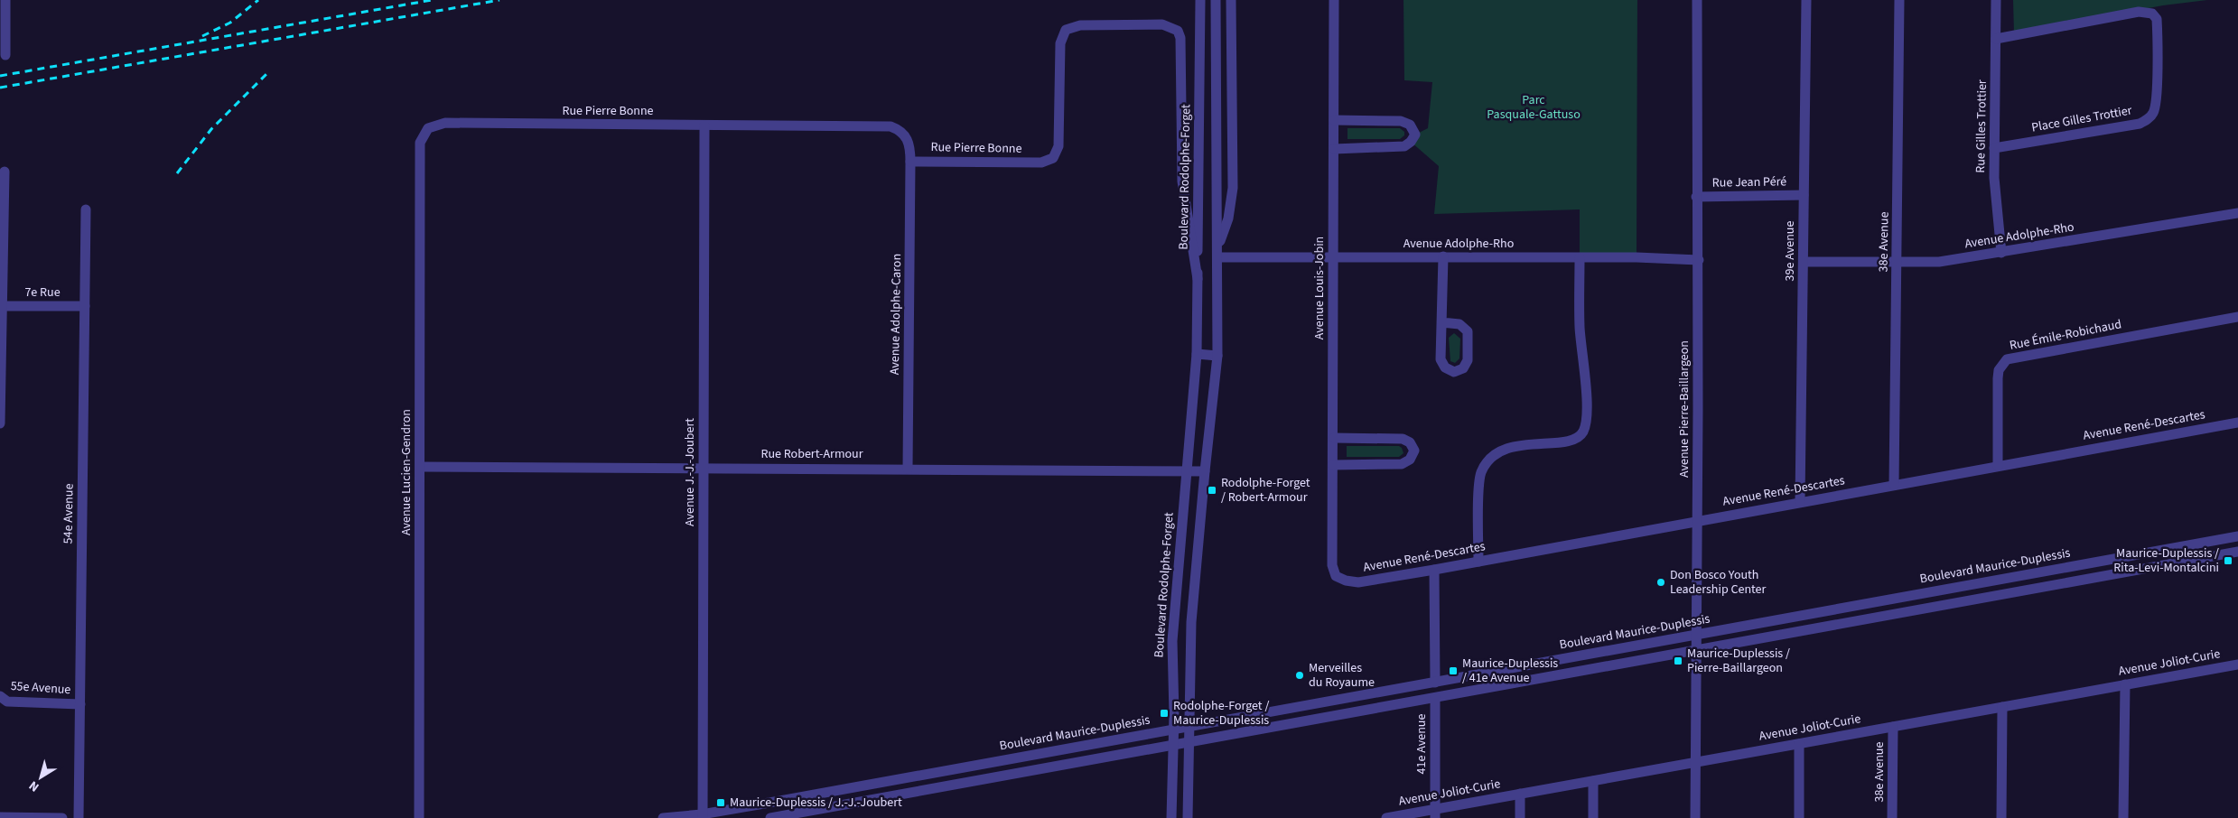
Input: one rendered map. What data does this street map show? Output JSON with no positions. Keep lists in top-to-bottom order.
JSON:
{
  "streets": {
    "street": [
      "Rue Pierre Bonne",
      "Place Gilles Trottier",
      "Rue Gilles Trottier",
      "Boulevard Rodolphe-Forget",
      "Rue Jean Péré",
      "Avenue Adolphe-Rho",
      "38e Avenue",
      "39e Avenue",
      "Avenue Louis-Jobin",
      "7e Rue",
      "Avenue Adolphe-Caron",
      "Rue Émile-Robichaud",
      "Avenue Pierre-Baillargeon",
      "Avenue René-Descartes",
      "Rue Robert-Armour",
      "Avenue Lucien-Gendron",
      "Avenue J.-J.-Joubert",
      "54e Avenue",
      "Boulevard Maurice-Duplessis",
      "Avenue Joliot-Curie",
      "55e Avenue",
      "41e Avenue"
    ]
  },
  "crossings": [
    ["Rue Pierre Bonne", "Boulevard Rodolphe-Forget"],
    ["Rue Pierre Bonne", "Avenue Adolphe-Caron"],
    ["Rue Pierre Bonne", "Avenue Lucien-Gendron"],
    ["Rue Pierre Bonne", "Avenue J.-J.-Joubert"],
    ["Place Gilles Trottier", "Rue Gilles Trottier"],
    ["Rue Gilles Trottier", "Avenue Adolphe-Rho"],
    ["Boulevard Rodolphe-Forget", "Rue Robert-Armour"],
    ["Boulevard Rodolphe-Forget", "Boulevard Maurice-Duplessis"],
    ["Rue Jean Péré", "39e Avenue"],
    ["Rue Jean Péré", "Avenue Pierre-Baillargeon"],
    ["Avenue Adolphe-Rho", "38e Avenue"],
    ["Avenue Adolphe-Rho", "39e Avenue"],
    ["Avenue Adolphe-Rho", "Avenue Louis-Jobin"],
    ["Avenue Adolphe-Rho", "Avenue Pierre-Baillargeon"],
    ["38e Avenue", "Avenue René-Descartes"],
    ["38e Avenue", "Avenue Joliot-Curie"],
    ["39e Avenue", "Avenue René-Descartes"],
    ["Avenue Louis-Jobin", "Avenue René-Descartes"],
    ["7e Rue", "54e Avenue"],
    ["Avenue Adolphe-Caron", "Rue Robert-Armour"],
    ["Rue Émile-Robichaud", "Avenue René-Descartes"],
    ["Avenue Pierre-Baillargeon", "Avenue René-Descartes"],
    ["Avenue Pierre-Baillargeon", "Boulevard Maurice-Duplessis"],
    ["Avenue Pierre-Baillargeon", "Avenue Joliot-Curie"],
    ["Rue Robert-Armour", "Avenue Lucien-Gendron"],
    ["Rue Robert-Armour", "Avenue J.-J.-Joubert"],
    ["Avenue J.-J.-Joubert", "Boulevard Maurice-Duplessis"],
    ["54e Avenue", "55e Avenue"],
    ["Avenue Joliot-Curie", "41e Avenue"]
  ],
  "parks": ["Parc Pasquale-Gattuso"],
  "places": {
    "transit": [
      "Rodolphe-Forget / Robert-Armour",
      "Maurice-Duplessis / Rita-Levi-Montalcini",
      "Maurice-Duplessis / Pierre-Baillargeon",
      "Maurice-Duplessis / 41e Avenue",
      "Rodolphe-Forget / Maurice-Duplessis",
      "Maurice-Duplessis / J.-J.-Joubert"
    ],
    "other": ["Don Bosco Youth Leadership Center", "Merveilles du Royaume"]
  },
  "north": "bottom left"
}
